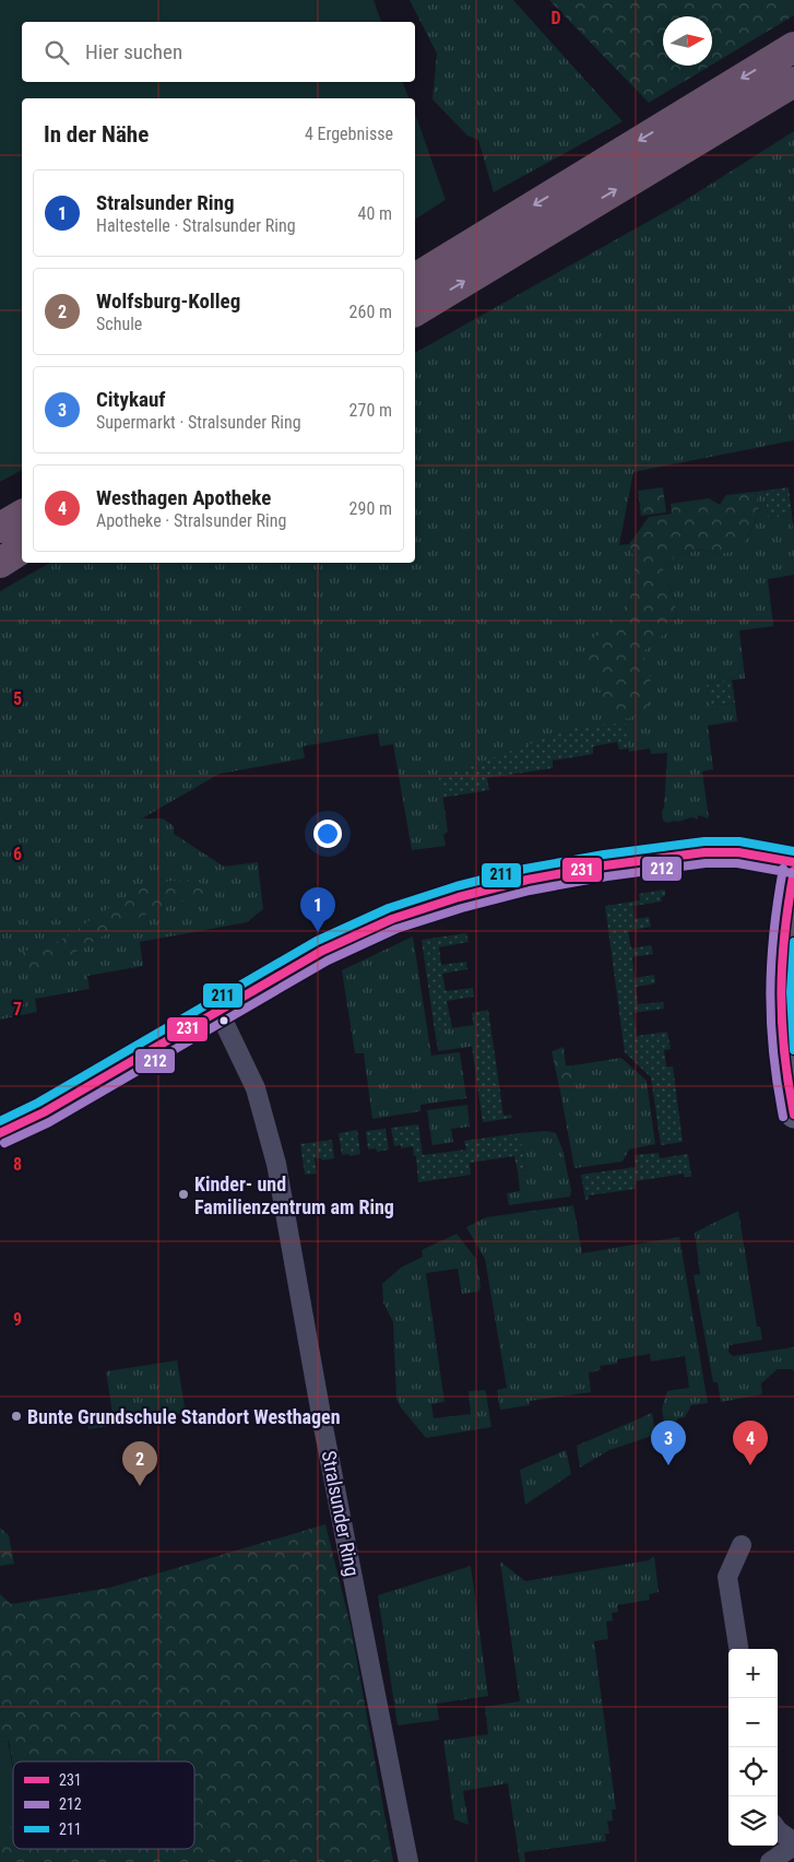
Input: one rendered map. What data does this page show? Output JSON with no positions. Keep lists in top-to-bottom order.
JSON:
{
  "streets": {
    "street": ["Stralsunder Ring"]
  },
  "places": ["Kinder- und Familienzentrum am Ring", "Bunte Grundschule Standort Westhagen"],
  "lines": ["transit line 211", "transit line 231", "transit line 212"],
  "legend": ["231", "212", "211"],
  "north": "right",
  "page": {
    "search": "Hier suchen",
    "heading": ["In der Nähe", "4 Ergebnisse"],
    "list": [
      {
        "mark": "1",
        "name": "Stralsunder Ring",
        "note": "Haltestelle · Stralsunder Ring",
        "value": "40 m"
      },
      {
        "mark": "2",
        "name": "Wolfsburg-Kolleg",
        "note": "Schule",
        "value": "260 m"
      },
      {
        "mark": "3",
        "name": "Citykauf",
        "note": "Supermarkt · Stralsunder Ring",
        "value": "270 m"
      },
      {
        "mark": "4",
        "name": "Westhagen Apotheke",
        "note": "Apotheke · Stralsunder Ring",
        "value": "290 m"
      }
    ],
    "pins": [
      "1",
      "3",
      "4",
      "2"
    ],
    "map_buttons": ["+", "−"]
  },
  "grid": {
    "columns": ["D"],
    "rows": [
      "5",
      "6",
      "7",
      "8",
      "9"
    ]
  }
}
